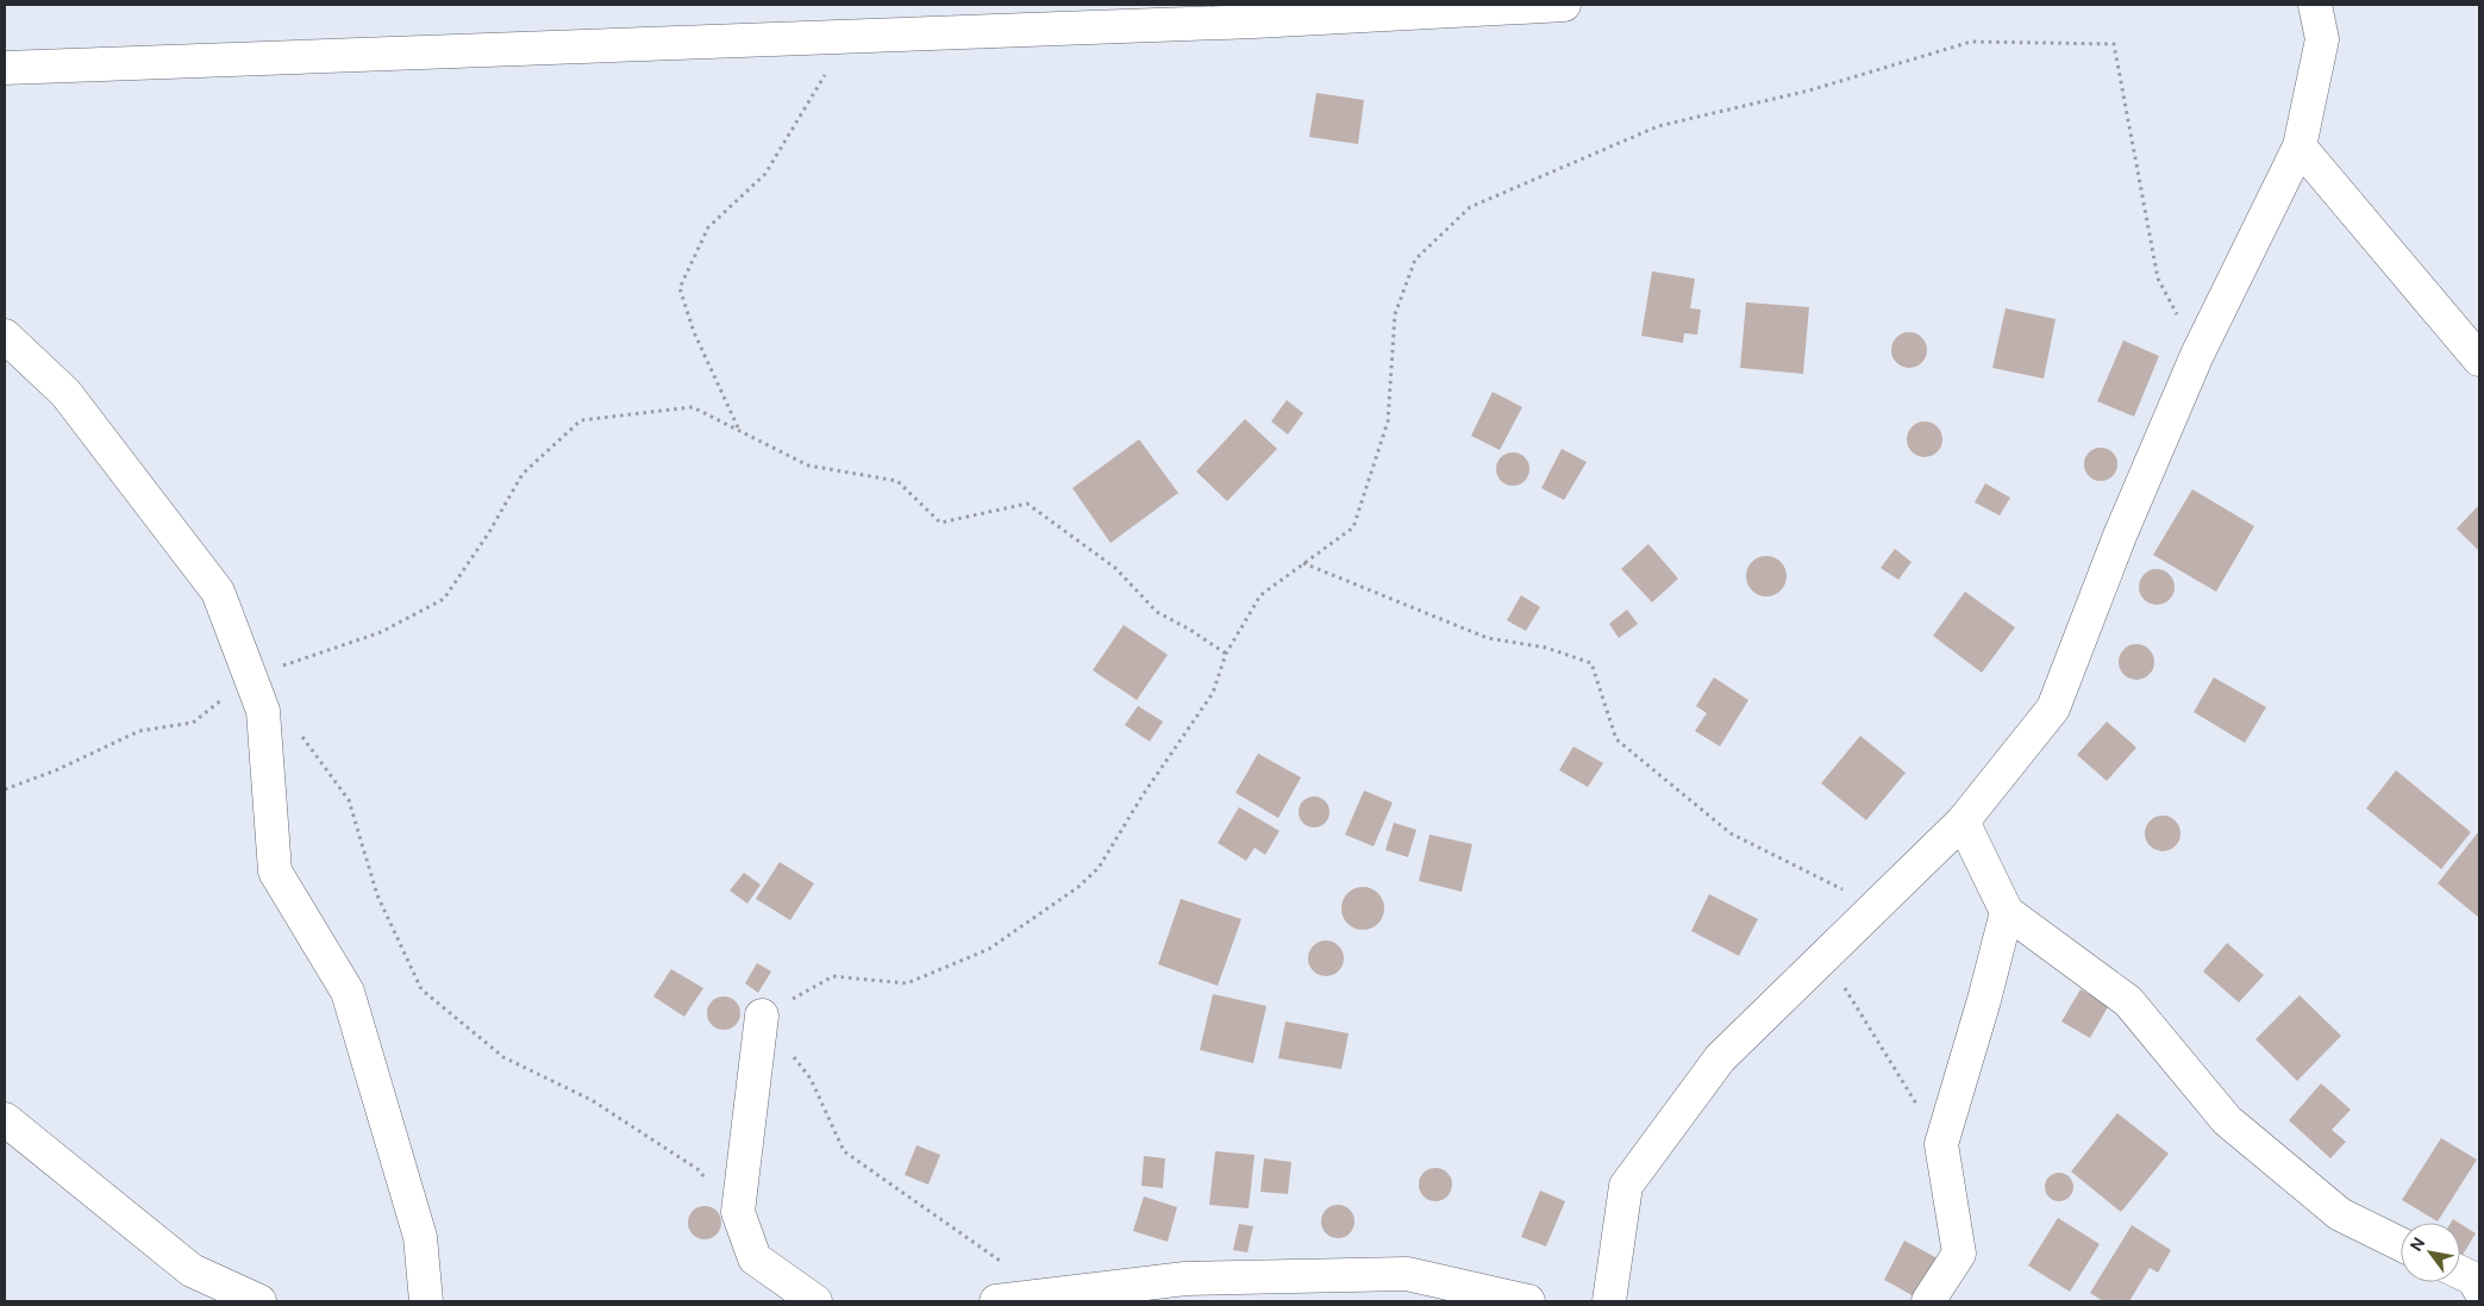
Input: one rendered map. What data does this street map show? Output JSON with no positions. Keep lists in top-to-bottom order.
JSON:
{
  "north": "top left"
}
